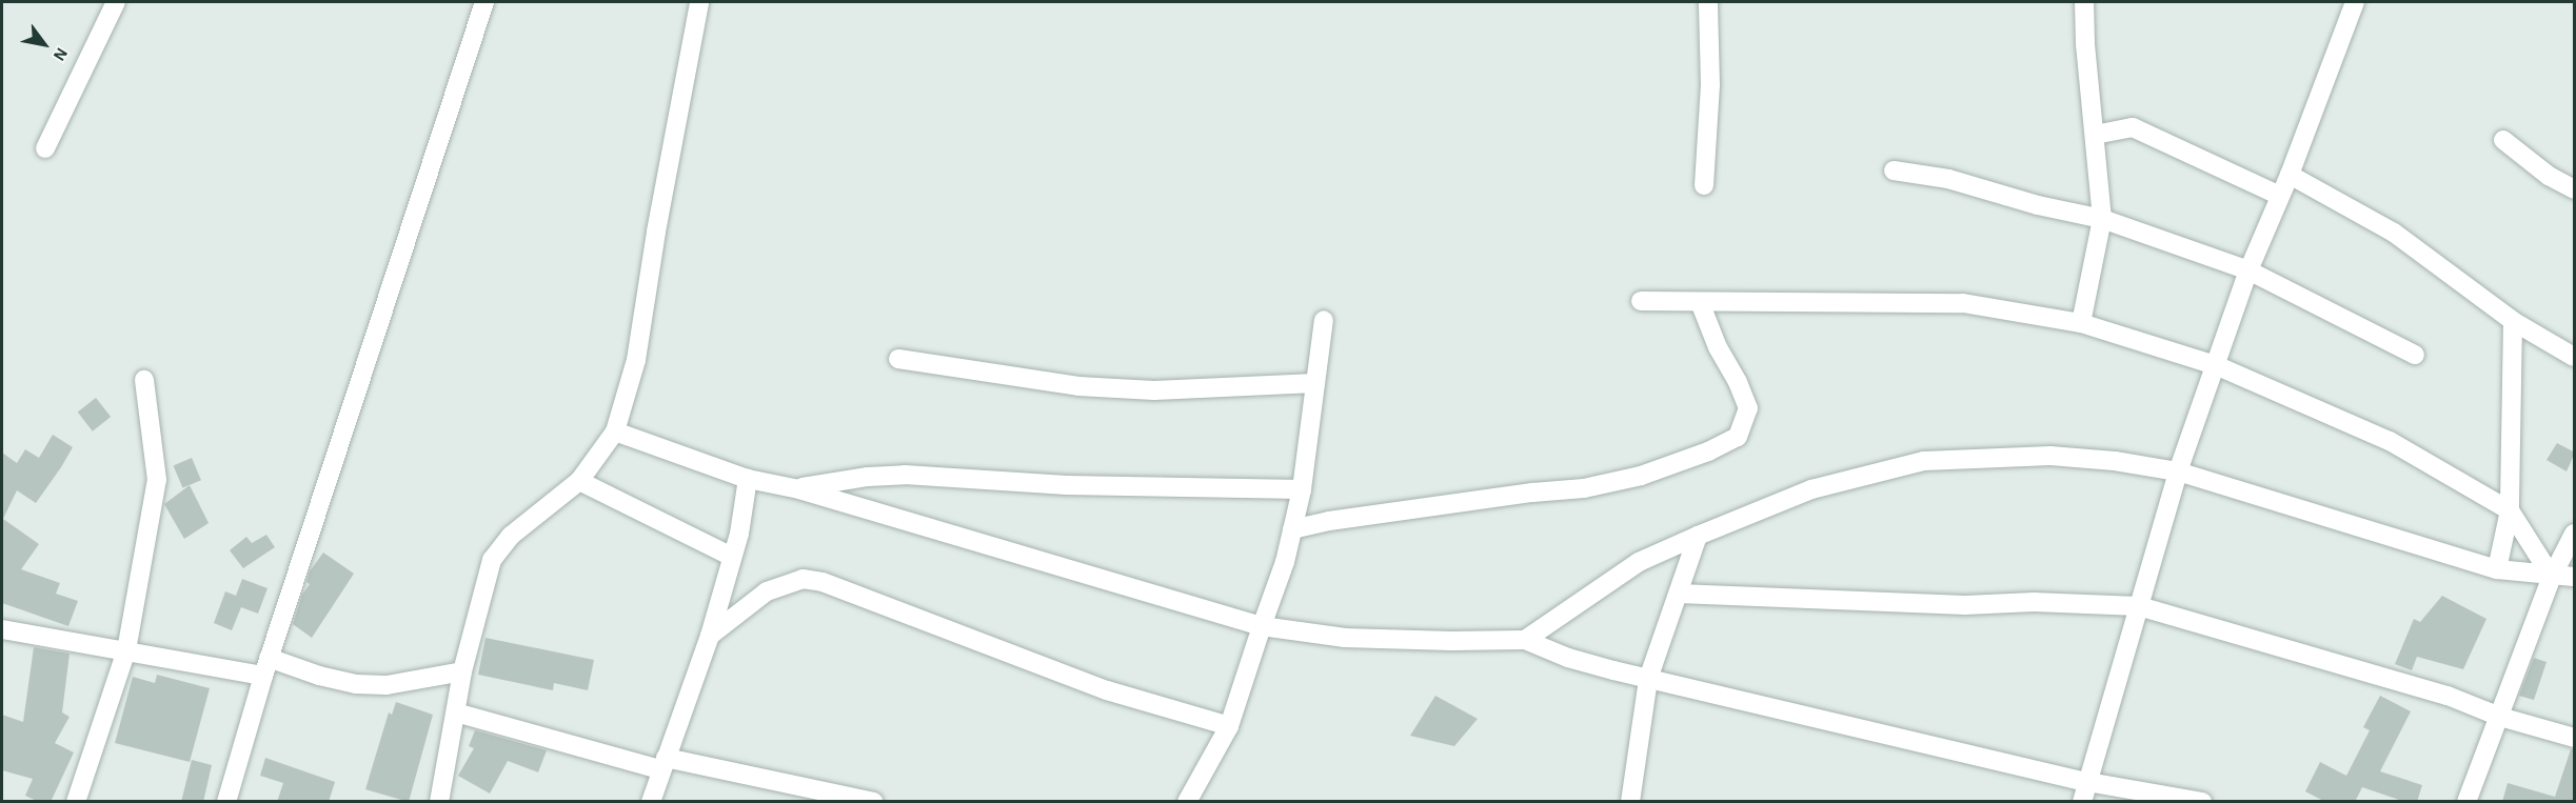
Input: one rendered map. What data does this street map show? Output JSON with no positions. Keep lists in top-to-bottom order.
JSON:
{
  "north": "bottom right"
}
